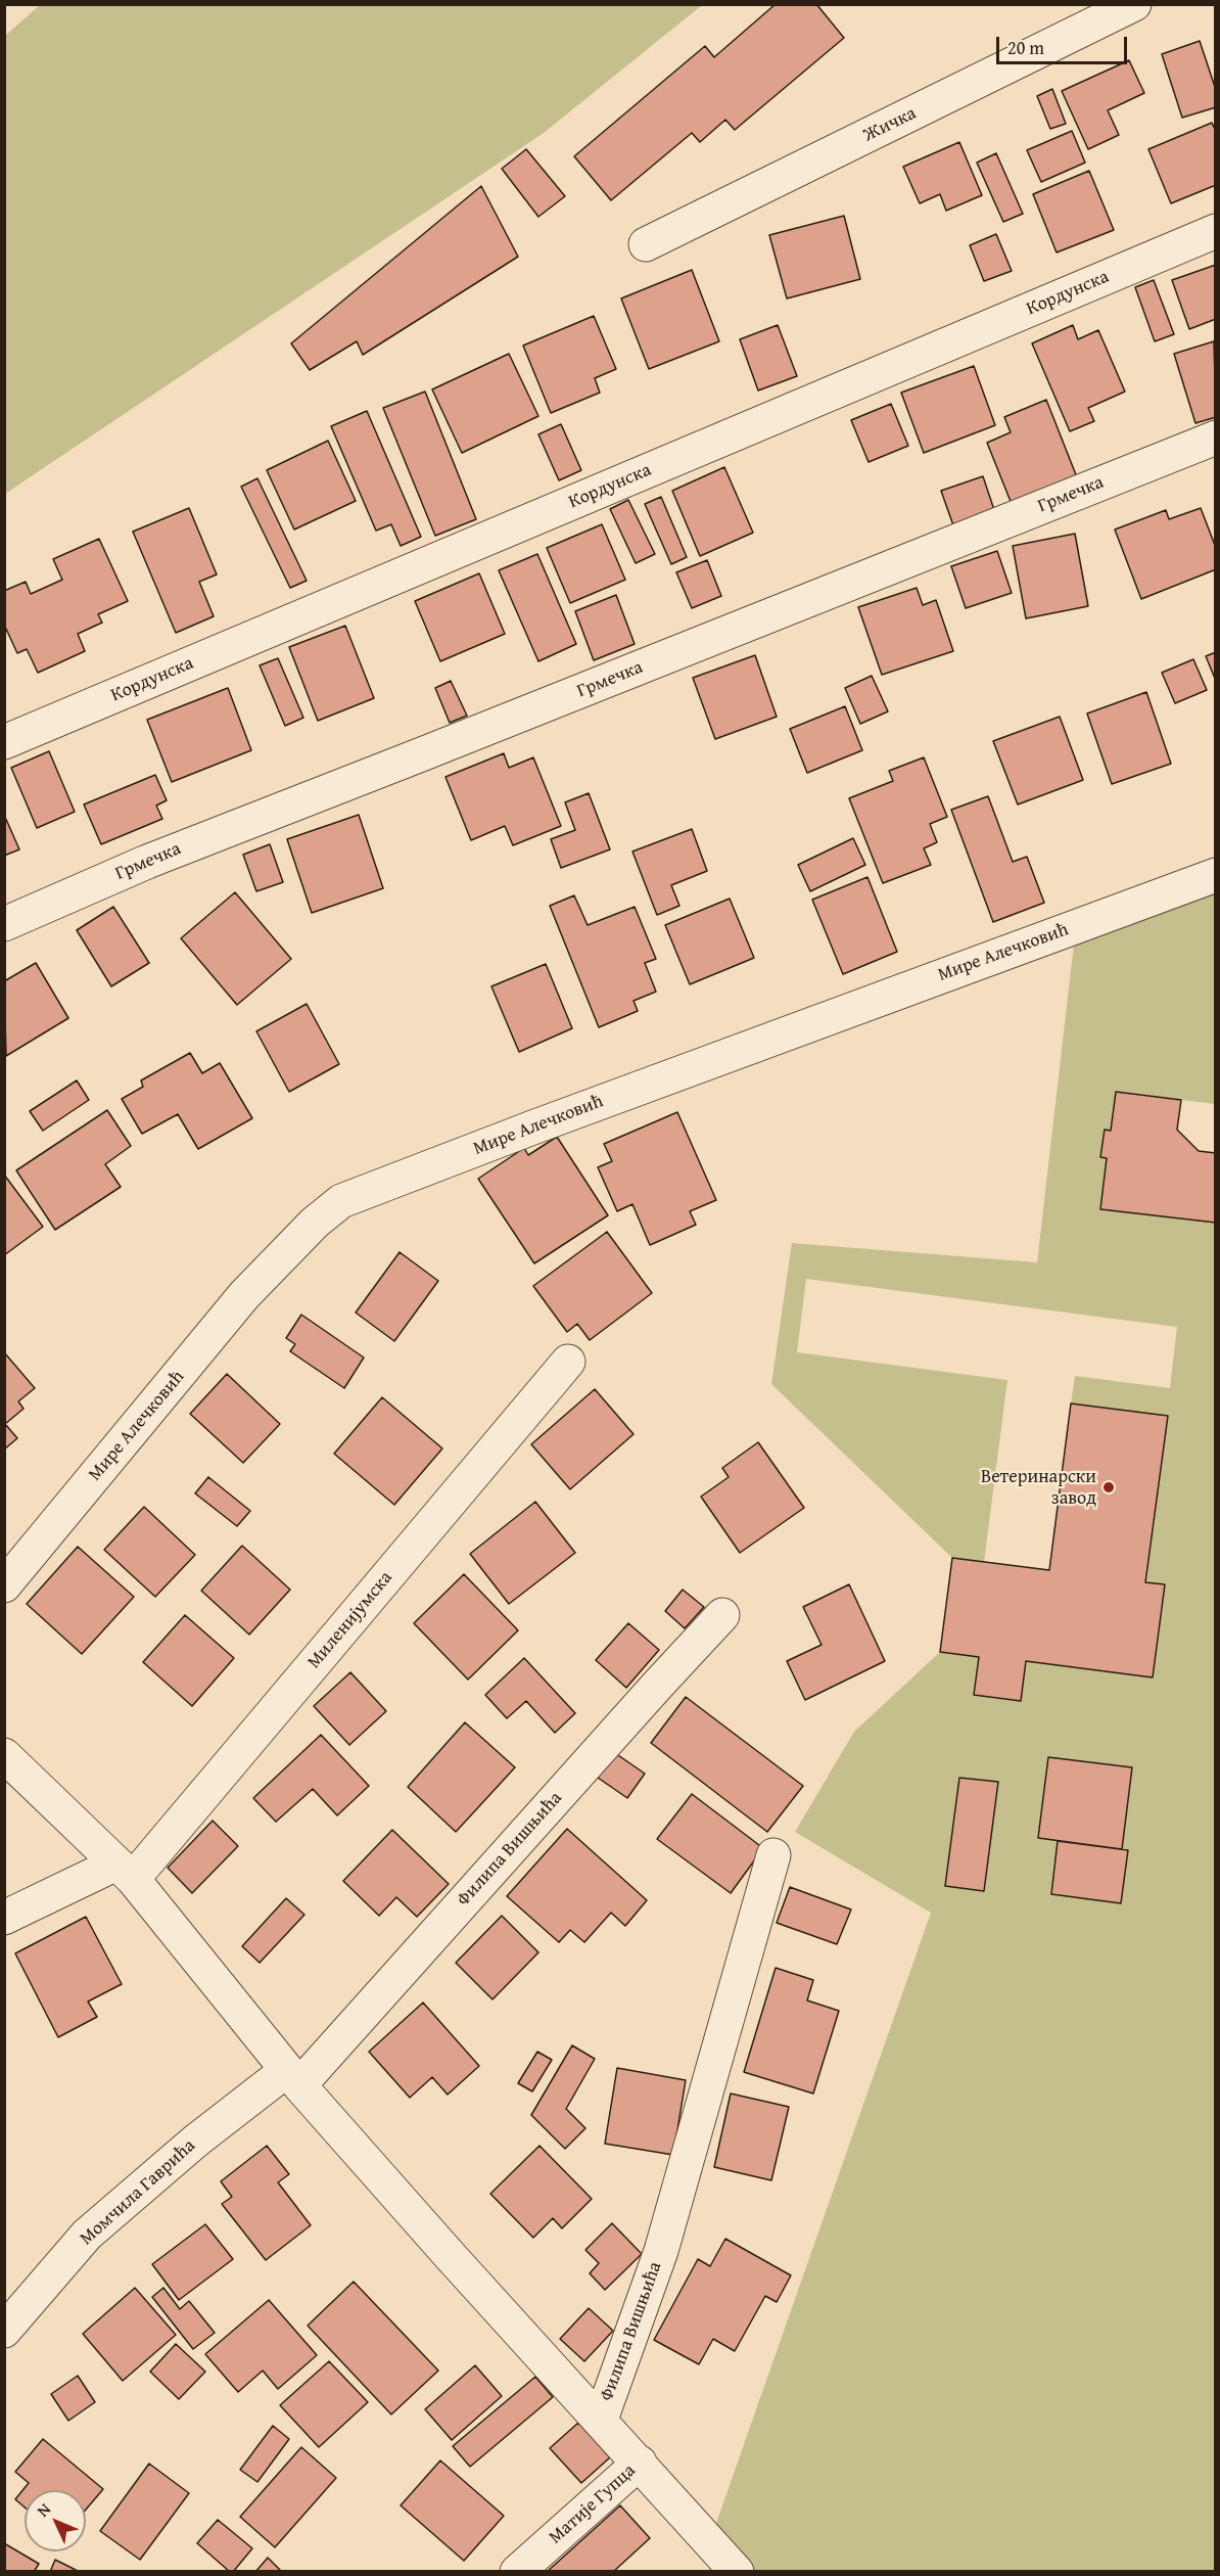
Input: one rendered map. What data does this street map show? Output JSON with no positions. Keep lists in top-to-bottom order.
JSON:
{
  "streets": {
    "street": [
      "Жичка",
      "Кордунска",
      "Грмечка",
      "Мире Алечковић",
      "Миленијумска",
      "Филипа Вишњића",
      "Момчила Гаврића",
      "Матије Гупца"
    ]
  },
  "crossings": [
    ["Миленијумска", "Филипа Вишњића"],
    ["Филипа Вишњића", "Момчила Гаврића"],
    ["Филипа Вишњића", "Матије Гупца"]
  ],
  "places": ["Ветеринарски завод"],
  "scale_bar": "20 m",
  "north": "top left"
}
